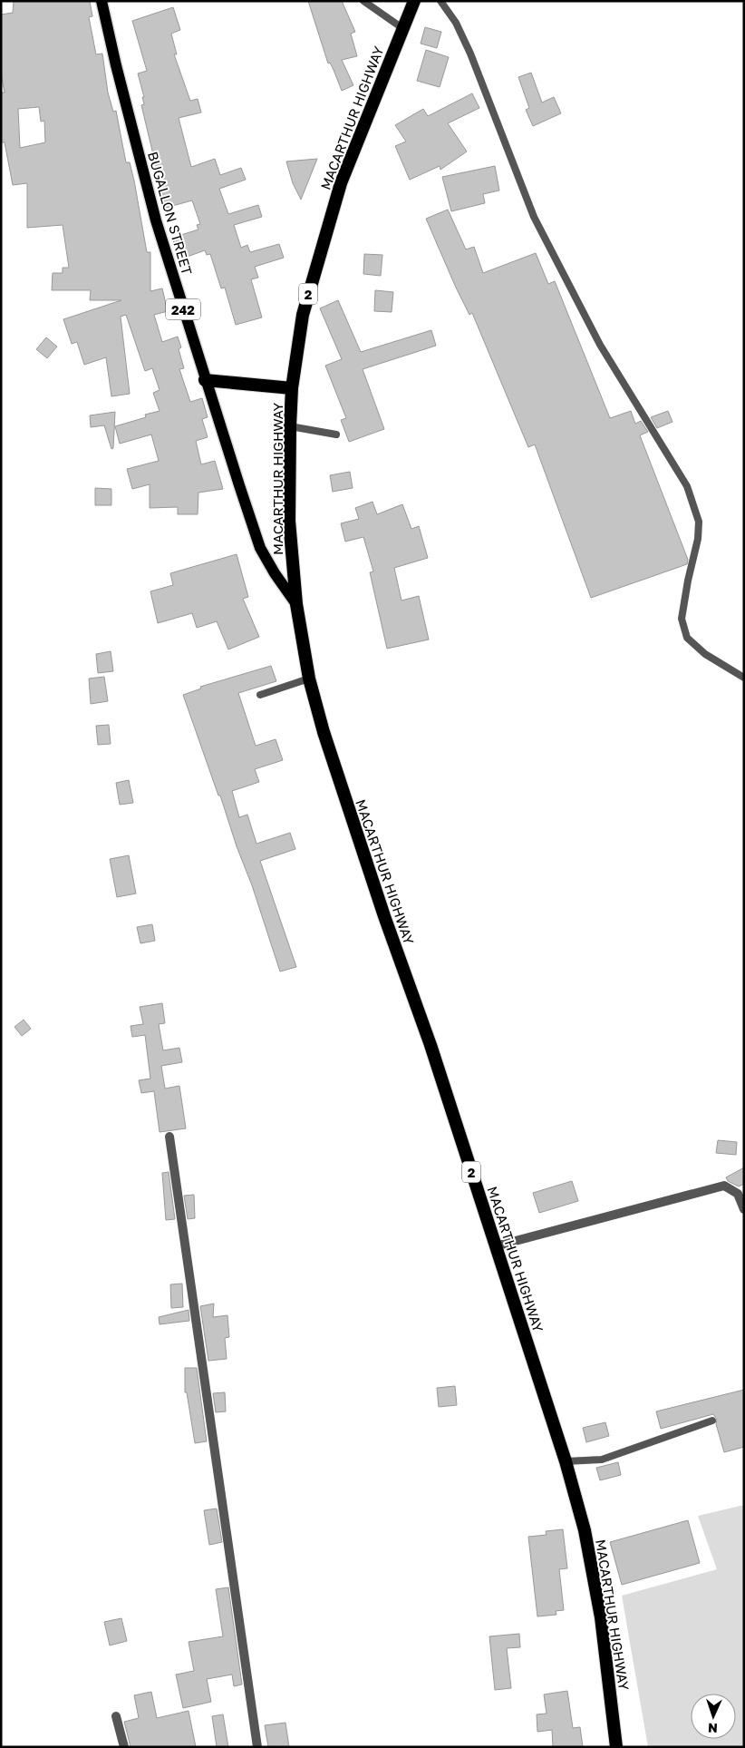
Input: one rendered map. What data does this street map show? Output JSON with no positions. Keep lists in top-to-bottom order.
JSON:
{
  "streets": {
    "highway": ["MACARTHUR HIGHWAY", "2"],
    "main road": ["BUGALLON STREET", "242"]
  },
  "crossings": [
    ["MACARTHUR HIGHWAY", "BUGALLON STREET"]
  ],
  "north": "bottom"
}
